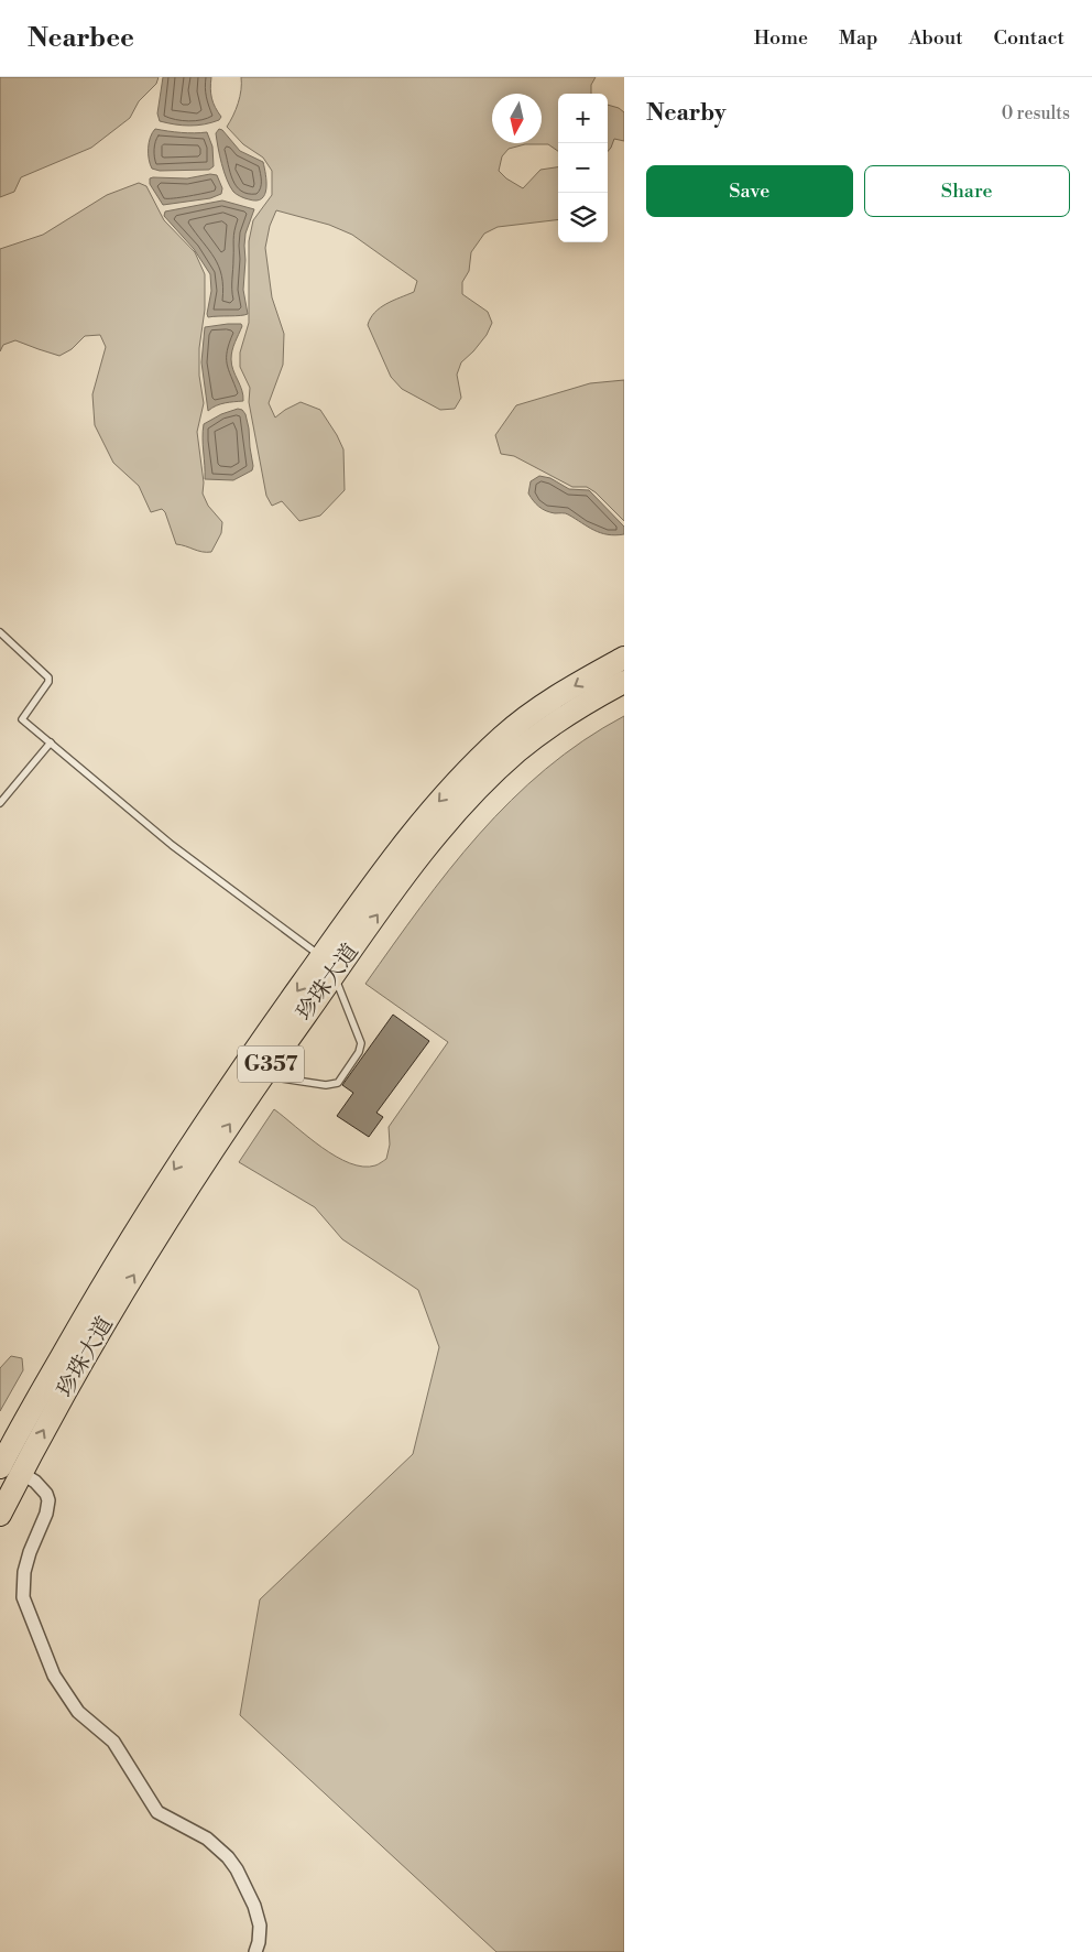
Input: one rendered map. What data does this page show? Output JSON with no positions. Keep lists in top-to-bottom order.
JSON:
{
  "streets": {
    "highway": ["珍珠大道", "G357"]
  },
  "north": "bottom",
  "page": {
    "header": "Nearbee",
    "nav": [
      "Home",
      "Map",
      "About",
      "Contact"
    ],
    "heading": ["Nearby", "0 results"],
    "map_buttons": ["+", "−"],
    "buttons": ["Save", "Share"]
  }
}
